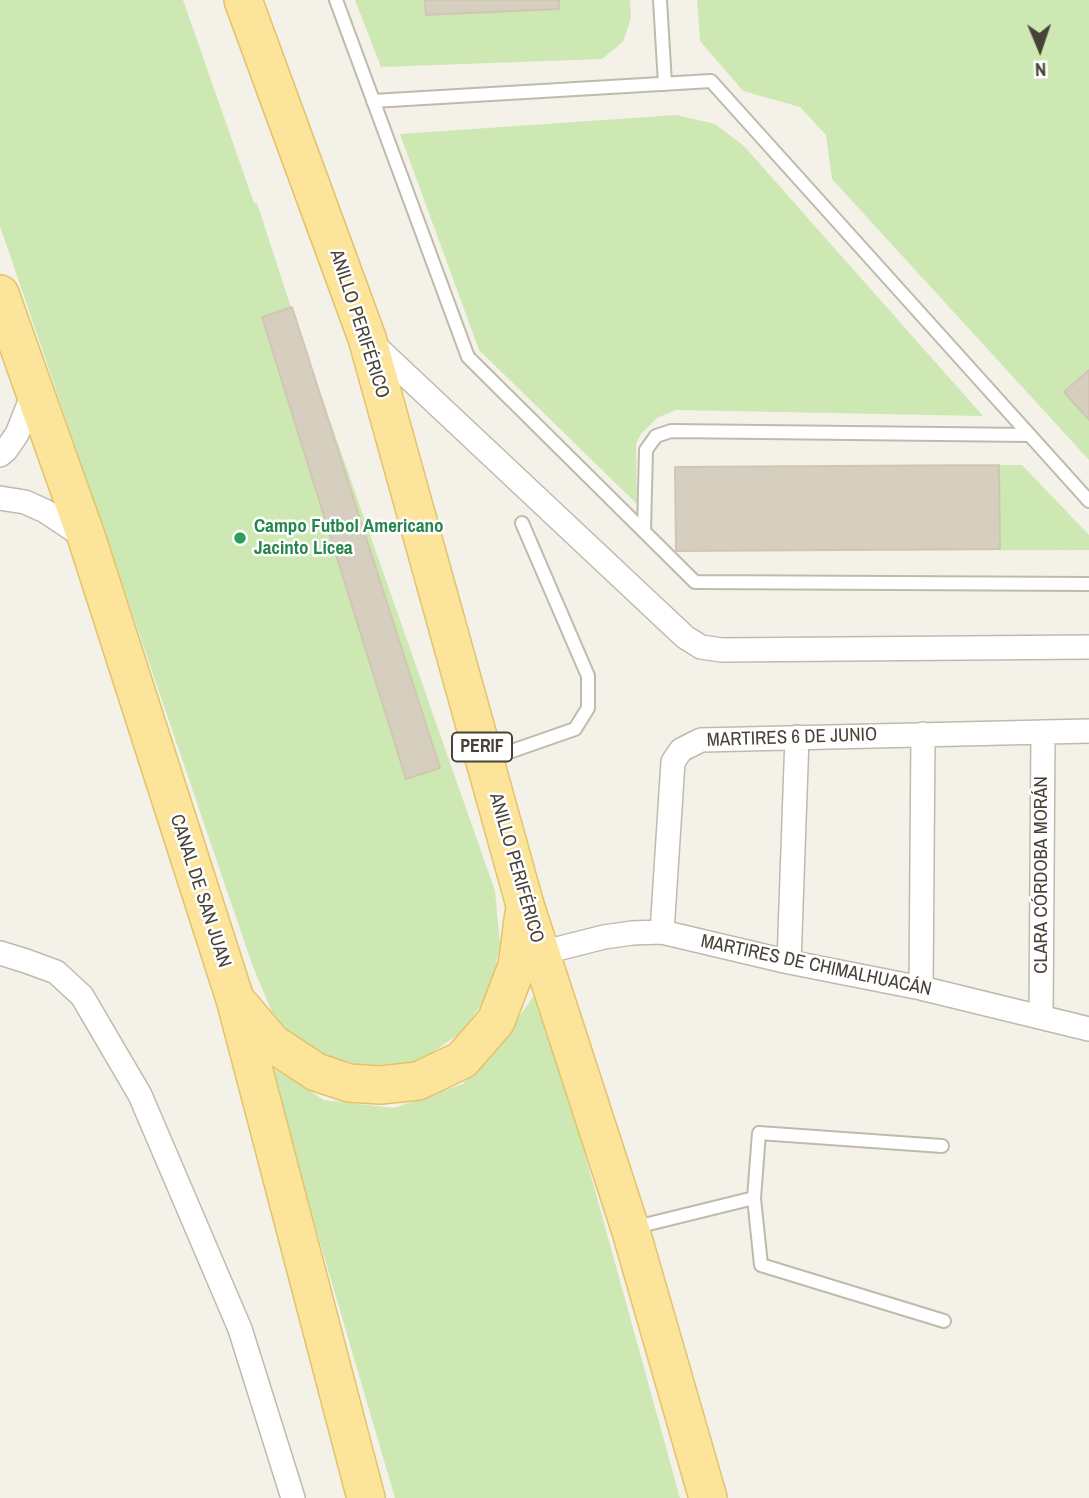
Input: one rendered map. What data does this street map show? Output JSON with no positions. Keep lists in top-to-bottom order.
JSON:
{
  "streets": {
    "main road": ["ANILLO PERIFÉRICO", "PERIF", "CANAL DE SAN JUAN"],
    "street": ["MARTIRES 6 DE JUNIO", "CLARA CÓRDOBA MORÁN", "MARTIRES DE CHIMALHUACÁN"]
  },
  "crossings": [
    ["ANILLO PERIFÉRICO", "MARTIRES DE CHIMALHUACÁN"],
    ["MARTIRES 6 DE JUNIO", "CLARA CÓRDOBA MORÁN"],
    ["MARTIRES 6 DE JUNIO", "MARTIRES DE CHIMALHUACÁN"],
    ["CLARA CÓRDOBA MORÁN", "MARTIRES DE CHIMALHUACÁN"]
  ],
  "places": ["Campo Futbol Americano Jacinto Licea"],
  "north": "bottom"
}
